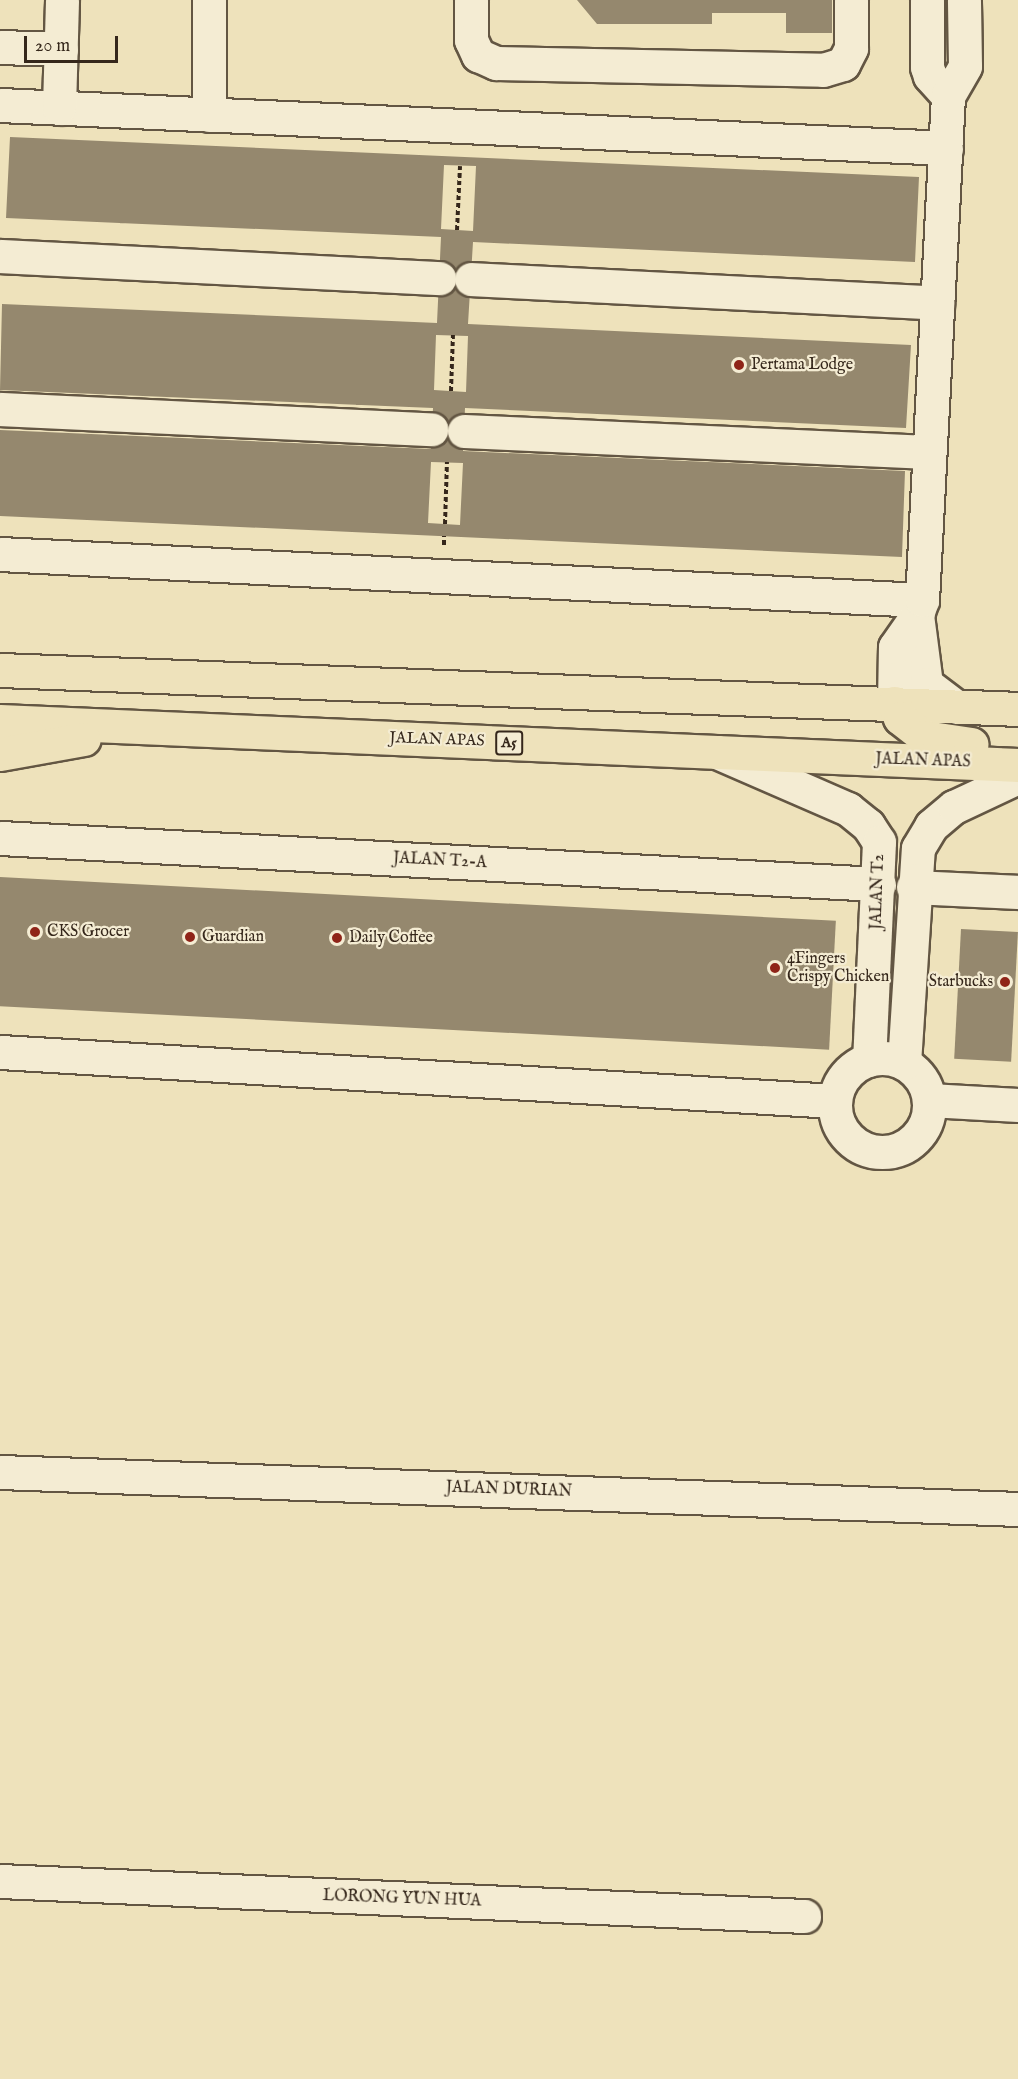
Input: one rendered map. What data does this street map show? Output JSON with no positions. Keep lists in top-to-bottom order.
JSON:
{
  "streets": {
    "highway": ["JALAN APAS", "A5"],
    "street": [
      "JALAN T2-A",
      "JALAN T2",
      "JALAN DURIAN",
      "LORONG YUN HUA"
    ]
  },
  "crossings": [
    ["JALAN APAS", "JALAN T2"],
    ["JALAN T2-A", "JALAN T2"]
  ],
  "places": [
    "Pertama Lodge",
    "CKS Grocer",
    "Guardian",
    "Daily Coffee",
    "4Fingers Crispy Chicken",
    "Starbucks"
  ],
  "scale_bar": "20 m"
}
